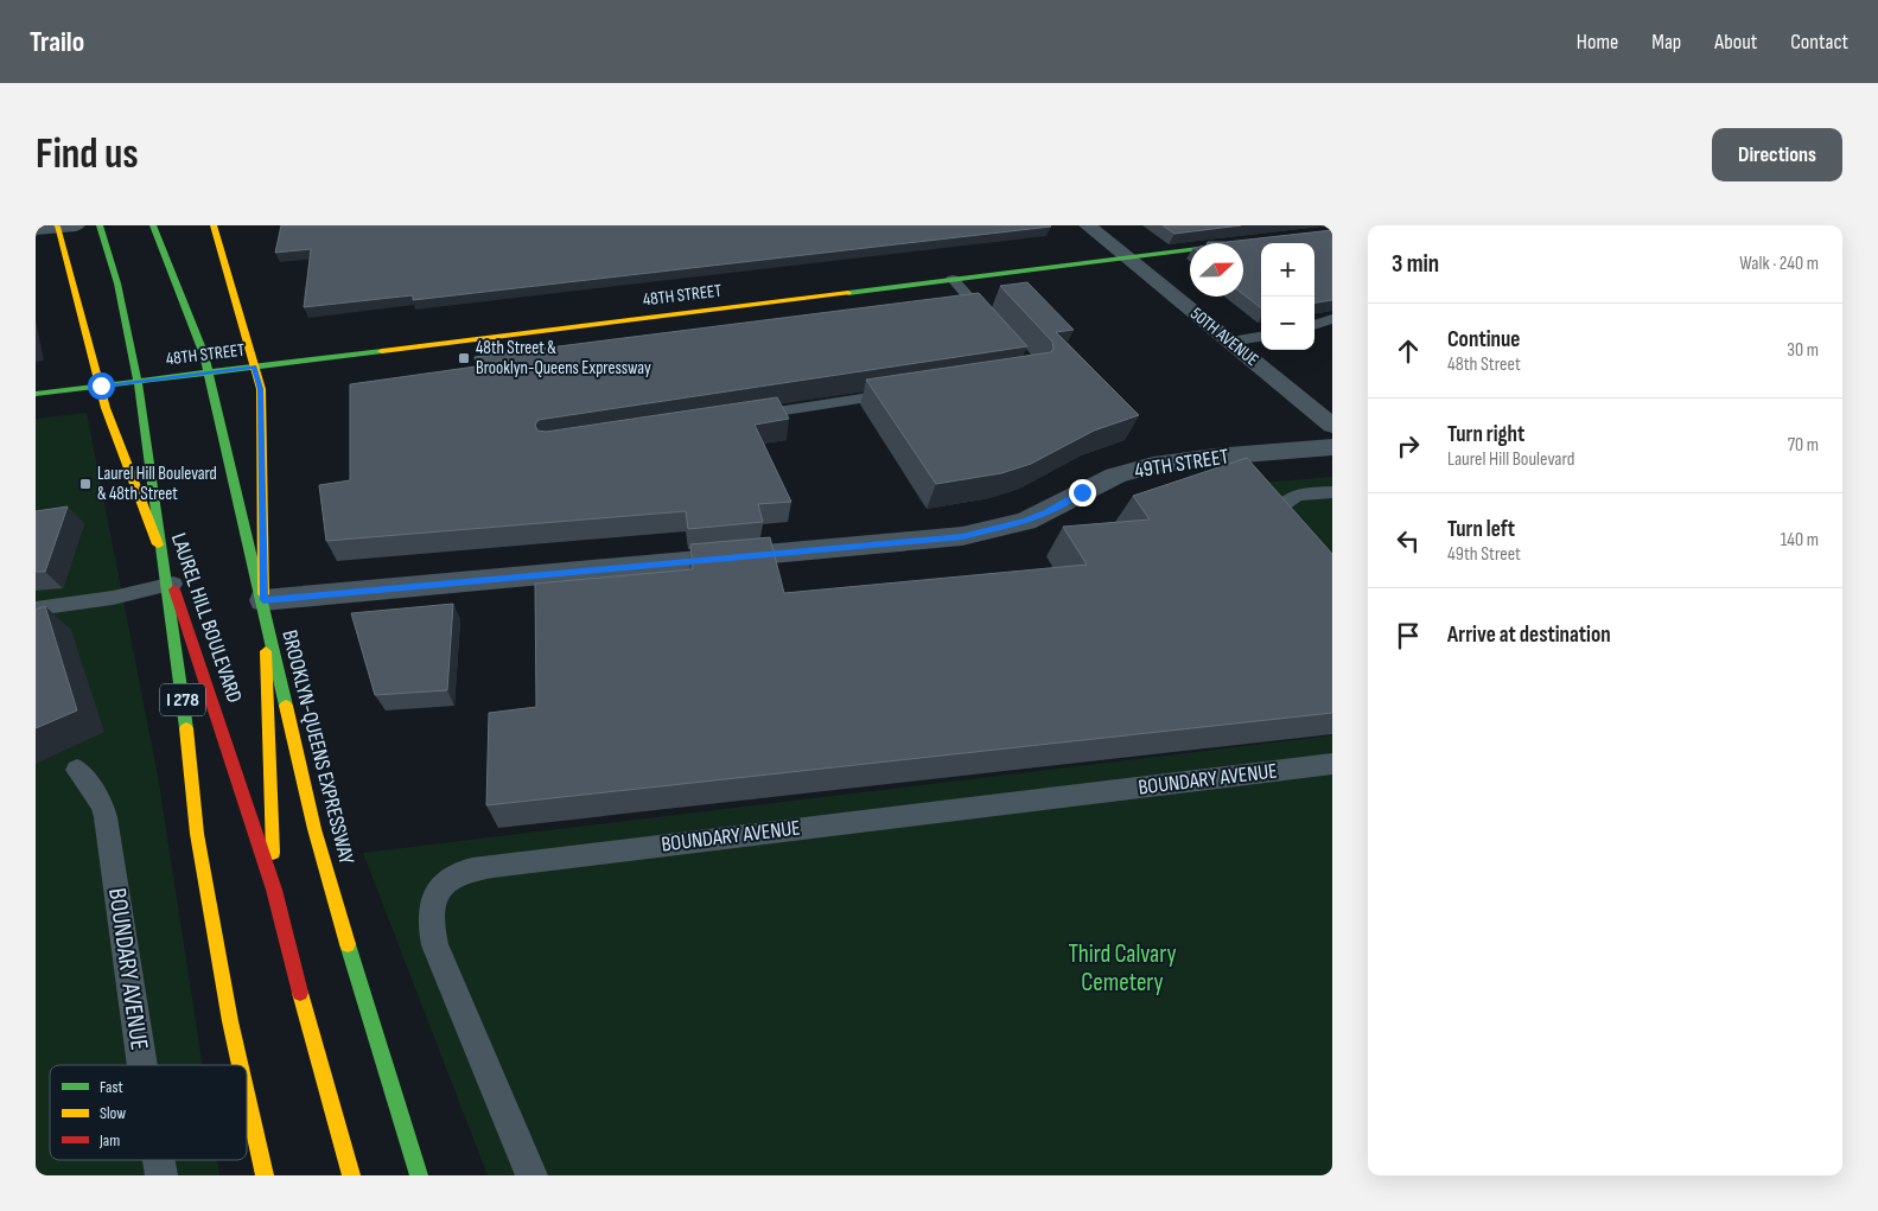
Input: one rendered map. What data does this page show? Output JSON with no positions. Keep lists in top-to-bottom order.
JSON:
{
  "streets": {
    "main road": [
      "48TH STREET",
      "LAUREL HILL BOULEVARD",
      "I 278",
      "BROOKLYN-QUEENS EXPRESSWAY"
    ],
    "street": ["50TH AVENUE", "49TH STREET"],
    "lane": ["BOUNDARY AVENUE"]
  },
  "crossings": [
    ["48TH STREET", "50TH AVENUE"],
    ["48TH STREET", "LAUREL HILL BOULEVARD"],
    ["49TH STREET", "LAUREL HILL BOULEVARD"]
  ],
  "parks": ["Third Calvary Cemetery"],
  "places": {
    "transit": ["48th Street & Brooklyn-Queens Expressway", "Laurel Hill Boulevard & 48th Street"]
  },
  "legend": ["Fast", "Slow", "Jam"],
  "north": "right",
  "page": {
    "header": "Trailo",
    "nav": [
      "Home",
      "Map",
      "About",
      "Contact"
    ],
    "buttons": "Directions",
    "title": "Find us",
    "heading": ["3 min", "Walk · 240 m"],
    "map_buttons": ["+", "−"],
    "list": [
      ["Continue", "48th Street", "30 m"],
      ["Turn right", "Laurel Hill Boulevard", "70 m"],
      ["Turn left", "49th Street", "140 m"],
      "Arrive at destination"
    ]
  }
}
